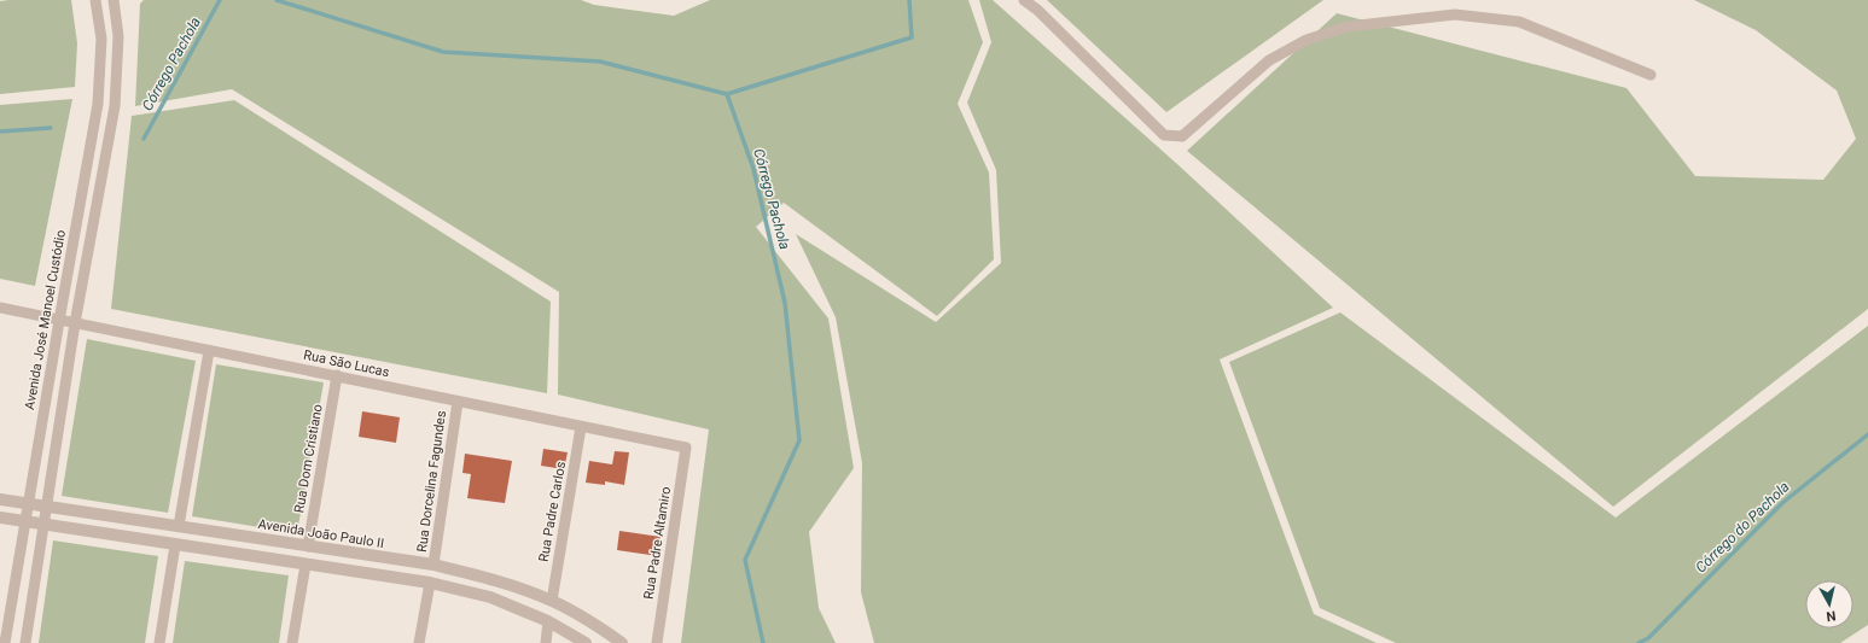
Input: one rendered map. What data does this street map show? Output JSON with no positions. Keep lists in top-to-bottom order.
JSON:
{
  "streets": {
    "street": [
      "Avenida José Manoel Custódio",
      "Rua São Lucas",
      "Rua Dom Cristiano",
      "Rua Dorcelina Fagundes",
      "Rua Padre Carlos",
      "Avenida João Paulo II",
      "Rua Padre Altamiro"
    ]
  },
  "crossings": [
    ["Avenida José Manoel Custódio", "Rua São Lucas"],
    ["Avenida José Manoel Custódio", "Avenida João Paulo II"],
    ["Rua São Lucas", "Rua Dom Cristiano"],
    ["Rua São Lucas", "Rua Dorcelina Fagundes"],
    ["Rua São Lucas", "Rua Padre Carlos"],
    ["Rua São Lucas", "Rua Padre Altamiro"],
    ["Rua Dom Cristiano", "Avenida João Paulo II"],
    ["Rua Dorcelina Fagundes", "Avenida João Paulo II"],
    ["Rua Padre Carlos", "Avenida João Paulo II"]
  ],
  "water": ["Córrego Pachola", "Córrego do Pachola"],
  "north": "bottom"
}
